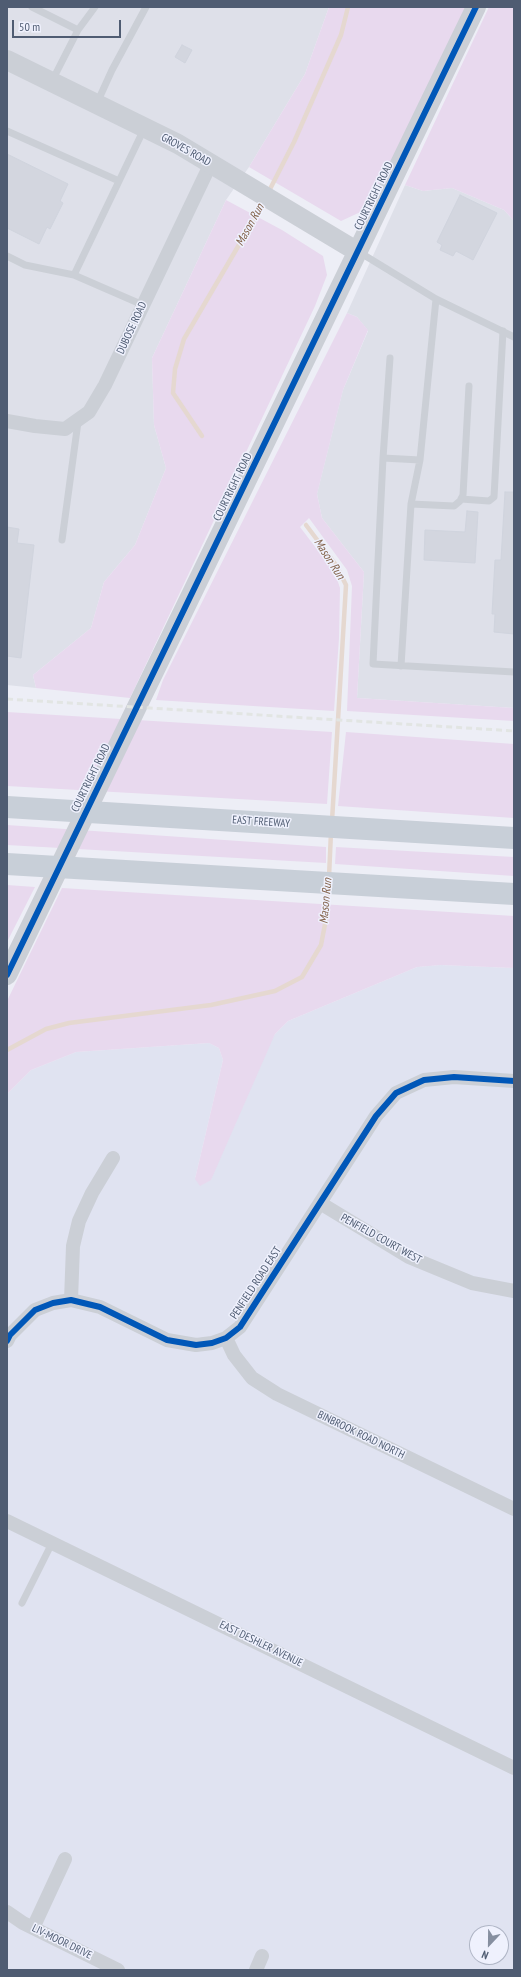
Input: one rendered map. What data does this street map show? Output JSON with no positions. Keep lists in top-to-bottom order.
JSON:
{
  "streets": {
    "highway": ["EAST FREEWAY"],
    "street": [
      "GROVES ROAD",
      "COURTRIGHT ROAD",
      "DUBOSE ROAD",
      "PENFIELD COURT WEST",
      "PENFIELD ROAD EAST",
      "BINBROOK ROAD NORTH",
      "EAST DESHLER AVENUE",
      "LIV-MOOR DRIVE"
    ]
  },
  "crossings": [
    ["GROVES ROAD", "COURTRIGHT ROAD"],
    ["GROVES ROAD", "DUBOSE ROAD"],
    ["PENFIELD COURT WEST", "PENFIELD ROAD EAST"],
    ["PENFIELD ROAD EAST", "BINBROOK ROAD NORTH"]
  ],
  "water": ["Mason Run"],
  "scale_bar": "50 m",
  "north": "bottom"
}
